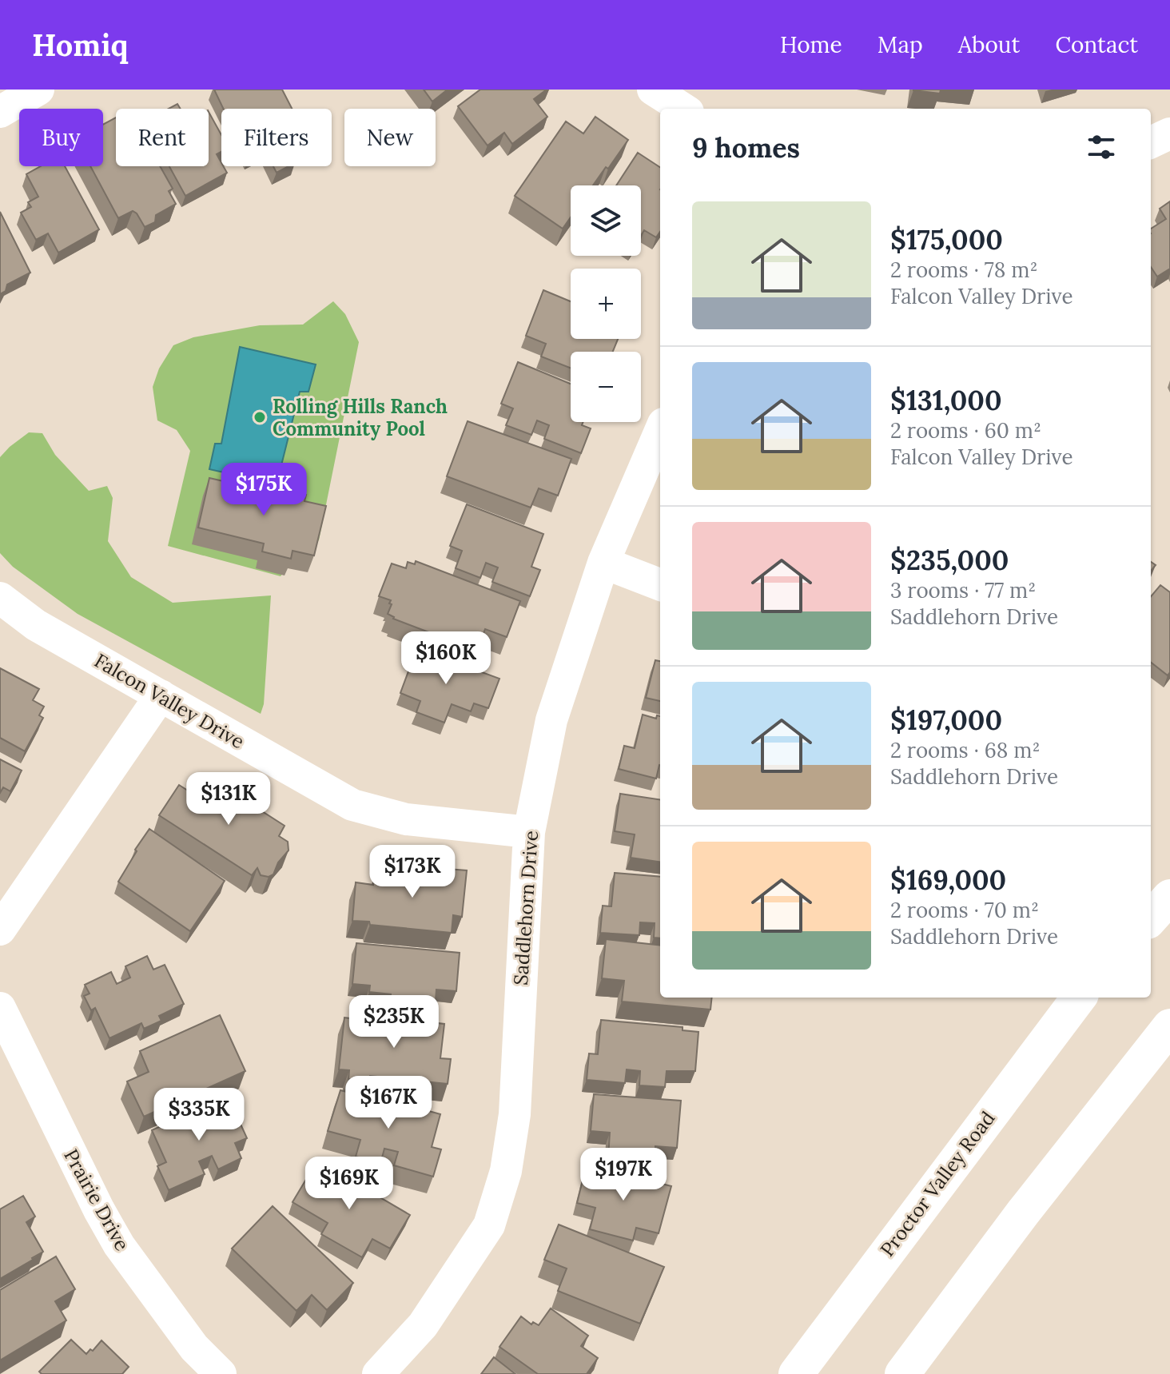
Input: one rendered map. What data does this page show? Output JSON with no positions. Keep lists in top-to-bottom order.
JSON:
{
  "streets": {
    "main road": ["Proctor Valley Road"],
    "street": ["Falcon Valley Drive", "Saddlehorn Drive", "Prairie Drive"]
  },
  "crossings": [
    ["Falcon Valley Drive", "Saddlehorn Drive"]
  ],
  "places": ["Rolling Hills Ranch Community Pool"],
  "page": {
    "header": "Homiq",
    "nav": [
      "Home",
      "Map",
      "About",
      "Contact"
    ],
    "chip": [
      "Buy",
      "Rent",
      "Filters",
      "New"
    ],
    "heading": "9 homes",
    "map_buttons": ["+", "−"],
    "list": [
      {
        "name": "$175,000",
        "note": "2 rooms · 78 m² · Falcon Valley Drive"
      },
      {
        "name": "$131,000",
        "note": "2 rooms · 60 m² · Falcon Valley Drive"
      },
      {
        "name": "$235,000",
        "note": "3 rooms · 77 m² · Saddlehorn Drive"
      },
      {
        "name": "$197,000",
        "note": "2 rooms · 68 m² · Saddlehorn Drive"
      },
      {
        "name": "$169,000",
        "note": "2 rooms · 70 m² · Saddlehorn Drive"
      }
    ],
    "price": [
      "$175K",
      "$160K",
      "$131K",
      "$173K",
      "$235K",
      "$167K",
      "$335K",
      "$197K",
      "$169K"
    ]
  }
}
